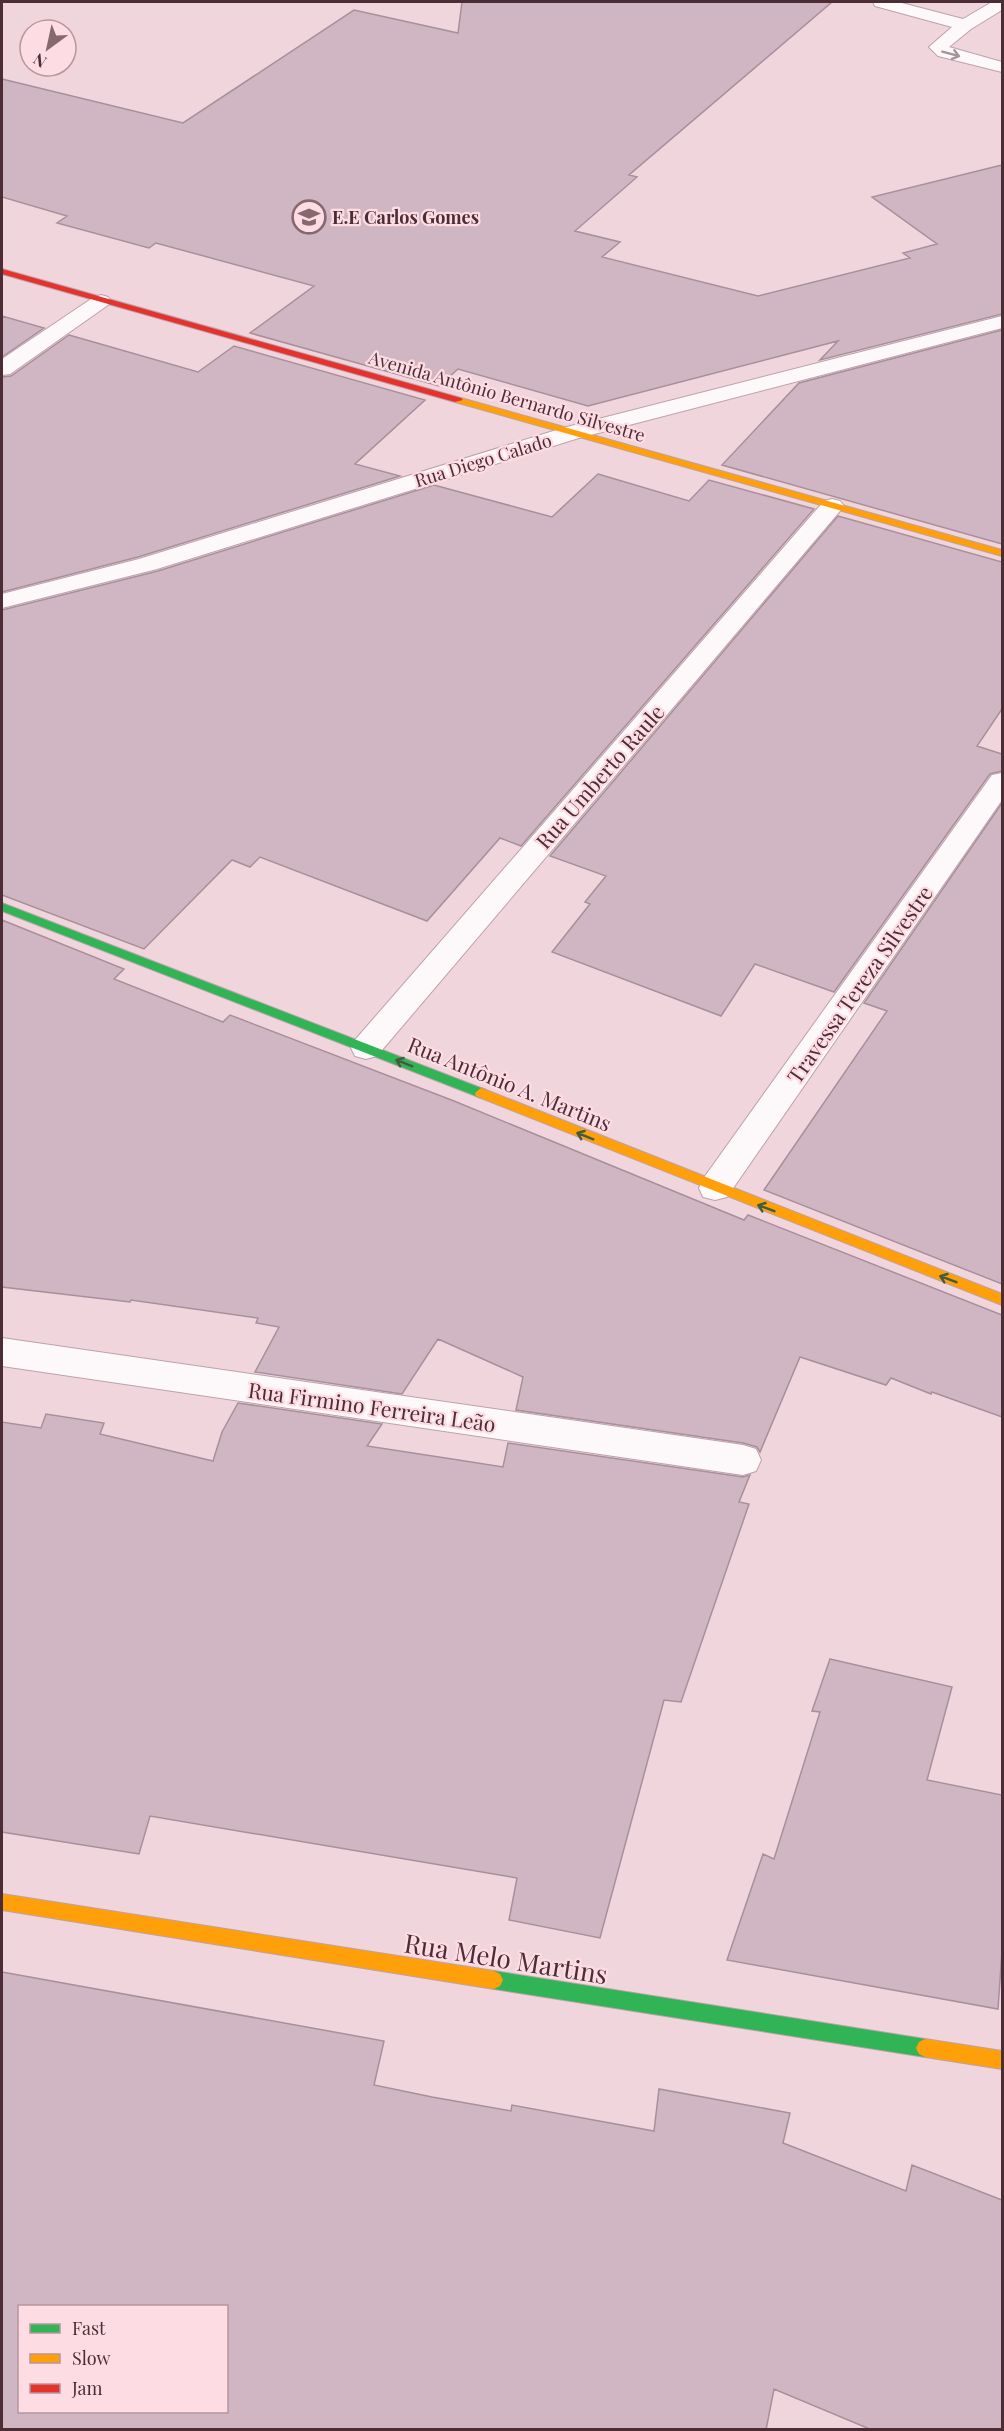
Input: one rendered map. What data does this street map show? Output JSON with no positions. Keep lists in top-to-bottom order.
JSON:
{
  "streets": {
    "street": [
      "Avenida Antônio Bernardo Silvestre",
      "Rua Diego Calado",
      "Rua Umberto Raule",
      "Travessa Tereza Silvestre",
      "Rua Antônio A. Martins",
      "Rua Firmino Ferreira Leão",
      "Rua Melo Martins"
    ]
  },
  "crossings": [
    ["Avenida Antônio Bernardo Silvestre", "Rua Diego Calado"],
    ["Avenida Antônio Bernardo Silvestre", "Rua Umberto Raule"],
    ["Rua Umberto Raule", "Rua Antônio A. Martins"],
    ["Travessa Tereza Silvestre", "Rua Antônio A. Martins"]
  ],
  "one_way": ["Rua Antônio A. Martins"],
  "places": {
    "school or university": ["E.E Carlos Gomes"]
  },
  "legend": ["Fast", "Slow", "Jam"],
  "north": "bottom left"
}
